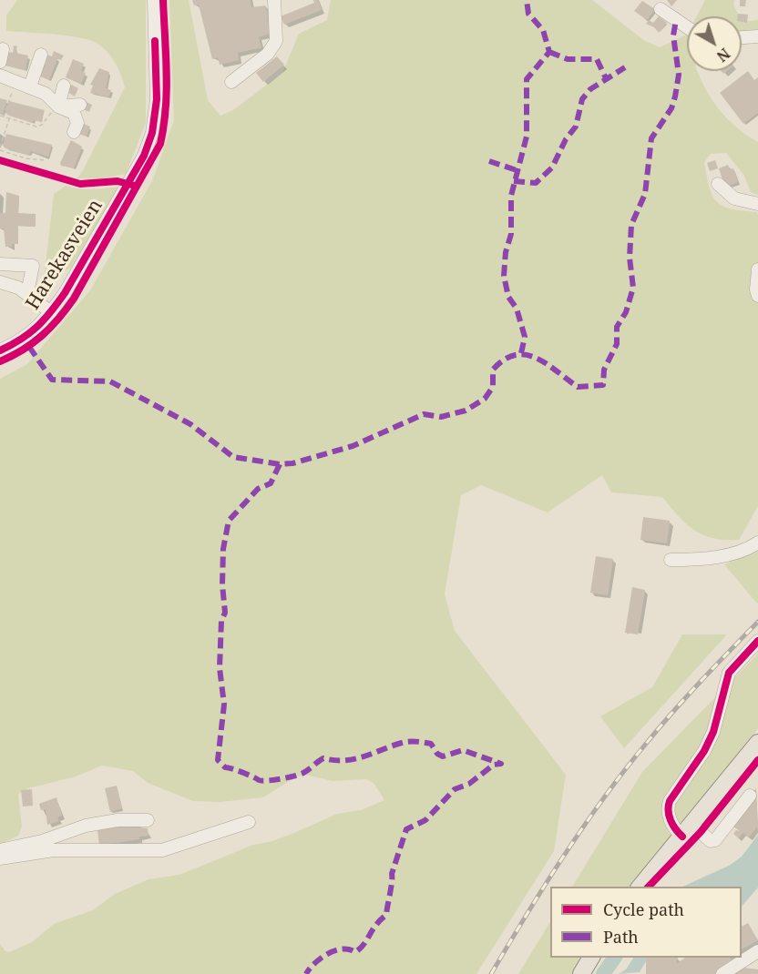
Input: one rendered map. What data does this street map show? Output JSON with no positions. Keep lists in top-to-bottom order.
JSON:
{
  "streets": {
    "street": ["Harekasveien"]
  },
  "legend": ["Cycle path", "Path"],
  "north": "bottom right"
}
